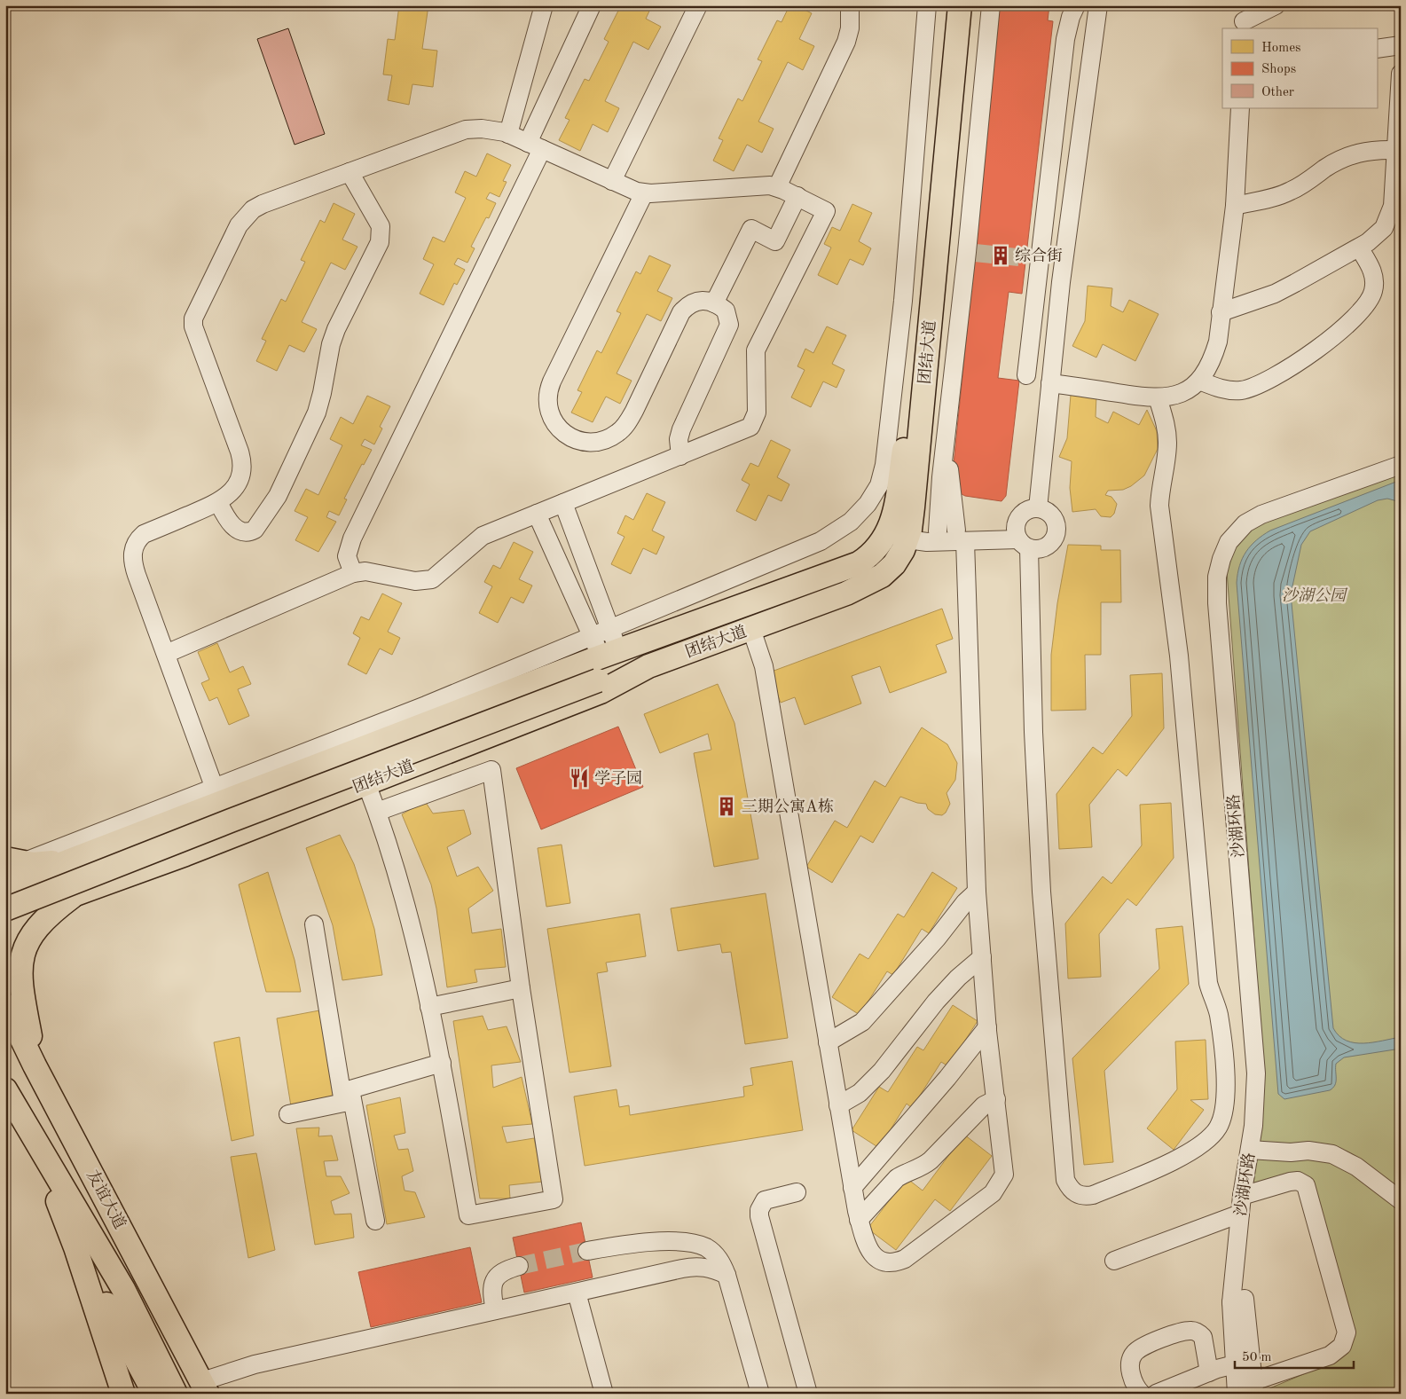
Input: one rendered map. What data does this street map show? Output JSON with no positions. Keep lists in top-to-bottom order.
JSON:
{
  "streets": {
    "main road": ["团结大道", "友谊大道"],
    "street": ["沙湖环路"]
  },
  "parks": ["沙湖公园"],
  "places": {
    "building": ["综合街", "三期公寓A栋"],
    "restaurant": ["学子园"]
  },
  "legend": ["Homes", "Shops", "Other"],
  "scale_bar": "50 m"
}
